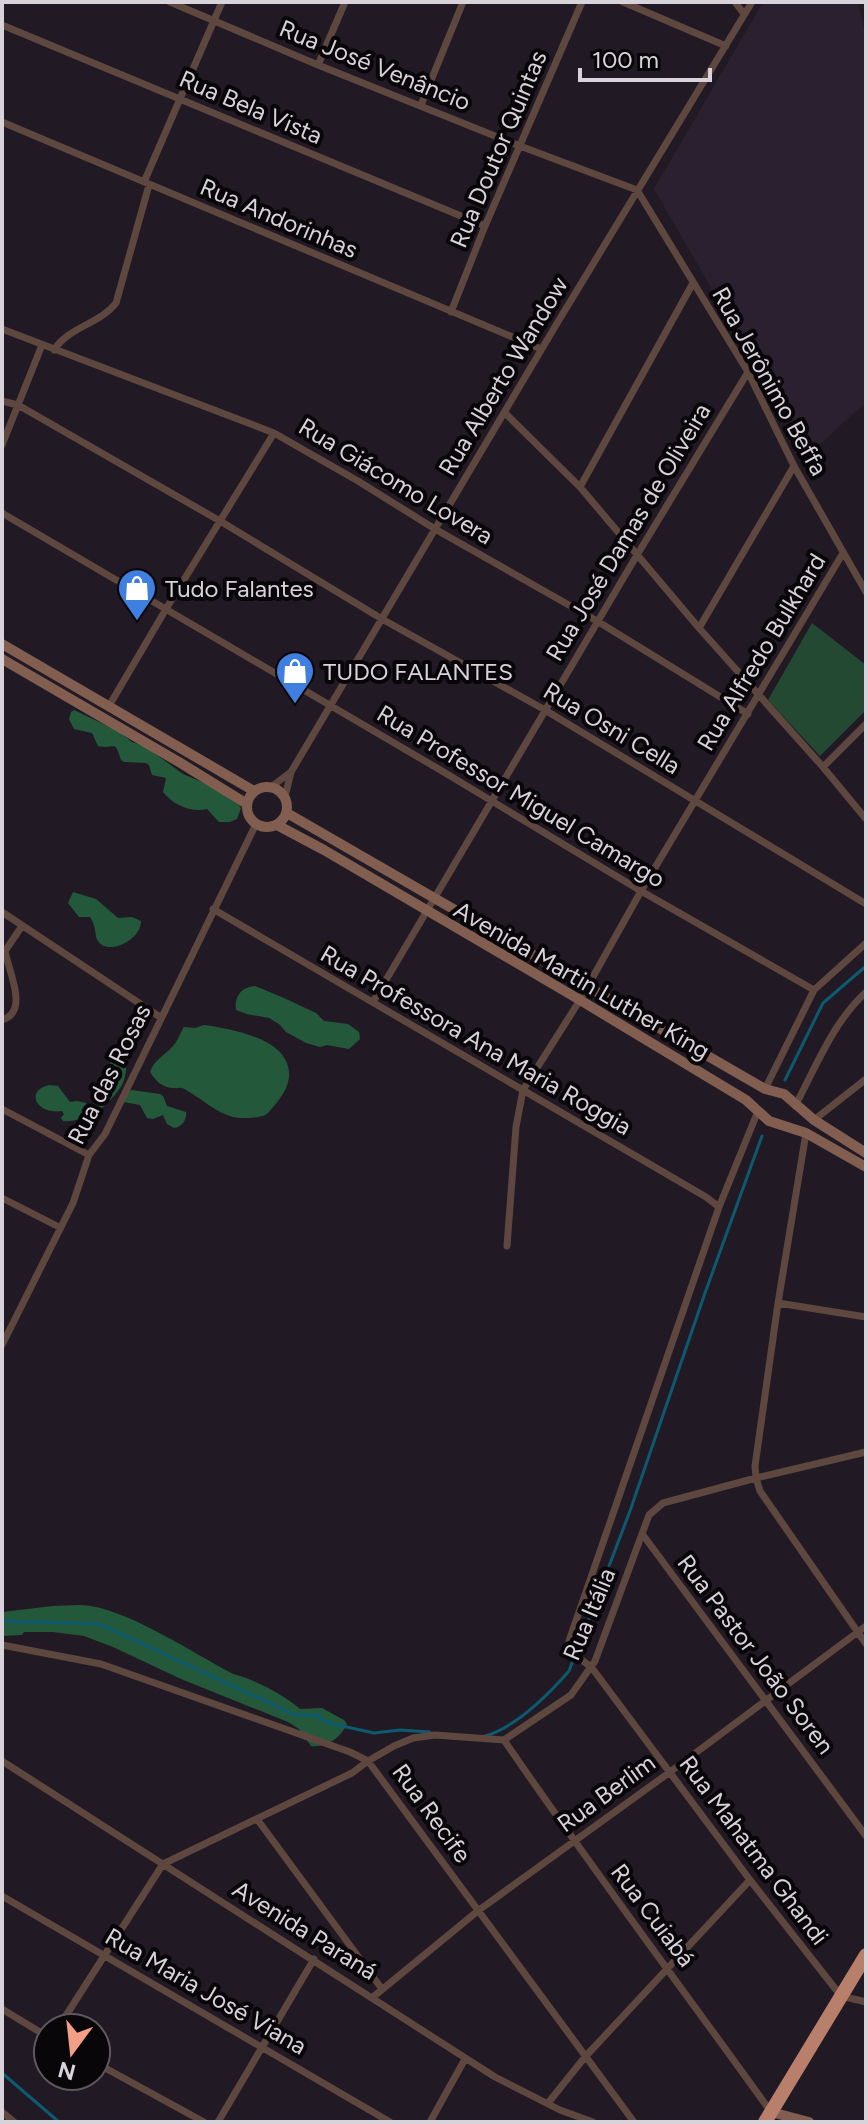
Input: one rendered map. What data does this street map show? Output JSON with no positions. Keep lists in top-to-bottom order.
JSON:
{
  "streets": {
    "main road": ["Avenida Martin Luther King"],
    "street": [
      "Rua José Venâncio",
      "Rua Bela Vista",
      "Rua Doutor Quintas",
      "Rua Andorinhas",
      "Rua Alberto Wandow",
      "Rua Jerônimo Beffa",
      "Rua Giácomo Lovera",
      "Rua José Damas de Oliveira",
      "Rua Alfredo Bulkhard",
      "Rua Osni Cella",
      "Rua Professor Miguel Camargo",
      "Rua Professora Ana Maria Roggia",
      "Rua das Rosas",
      "Rua Itália",
      "Rua Pastor João Soren",
      "Rua Berlim",
      "Rua Recife",
      "Rua Mahatma Ghandi",
      "Rua Cuiabá",
      "Avenida Paraná",
      "Rua Maria José Viana"
    ]
  },
  "crossings": [
    ["Rua José Venâncio", "Rua Doutor Quintas"],
    ["Rua José Venâncio", "Rua Alberto Wandow"],
    ["Rua José Venâncio", "Rua Jerônimo Beffa"],
    ["Rua Bela Vista", "Rua Doutor Quintas"],
    ["Rua Doutor Quintas", "Rua Andorinhas"],
    ["Rua Andorinhas", "Rua Alberto Wandow"],
    ["Rua Alberto Wandow", "Rua Jerônimo Beffa"],
    ["Rua Alberto Wandow", "Rua Giácomo Lovera"],
    ["Rua Alberto Wandow", "Rua Osni Cella"],
    ["Rua Alberto Wandow", "Rua Professor Miguel Camargo"],
    ["Rua Alberto Wandow", "Avenida Martin Luther King"],
    ["Rua Alberto Wandow", "Rua das Rosas"],
    ["Rua Jerônimo Beffa", "Rua José Damas de Oliveira"],
    ["Rua Jerônimo Beffa", "Rua Alfredo Bulkhard"],
    ["Rua Giácomo Lovera", "Rua José Damas de Oliveira"],
    ["Rua Giácomo Lovera", "Rua Alfredo Bulkhard"],
    ["Rua José Damas de Oliveira", "Rua Osni Cella"],
    ["Rua José Damas de Oliveira", "Rua Professor Miguel Camargo"],
    ["Rua José Damas de Oliveira", "Avenida Martin Luther King"],
    ["Rua José Damas de Oliveira", "Rua Professora Ana Maria Roggia"],
    ["Rua Alfredo Bulkhard", "Rua Osni Cella"],
    ["Rua Alfredo Bulkhard", "Rua Professor Miguel Camargo"],
    ["Rua Alfredo Bulkhard", "Avenida Martin Luther King"],
    ["Rua Alfredo Bulkhard", "Rua Professora Ana Maria Roggia"],
    ["Avenida Martin Luther King", "Rua das Rosas"],
    ["Rua Professora Ana Maria Roggia", "Rua das Rosas"],
    ["Rua Professora Ana Maria Roggia", "Rua Mahatma Ghandi"],
    ["Rua Itália", "Rua Pastor João Soren"],
    ["Rua Itália", "Rua Mahatma Ghandi"],
    ["Rua Itália", "Rua Cuiabá"],
    ["Rua Pastor João Soren", "Rua Berlim"],
    ["Rua Berlim", "Rua Recife"],
    ["Rua Berlim", "Rua Mahatma Ghandi"],
    ["Rua Berlim", "Rua Cuiabá"],
    ["Rua Berlim", "Avenida Paraná"]
  ],
  "places": {
    "shop": ["Tudo Falantes", "TUDO FALANTES"]
  },
  "scale_bar": "100 m",
  "north": "bottom"
}
